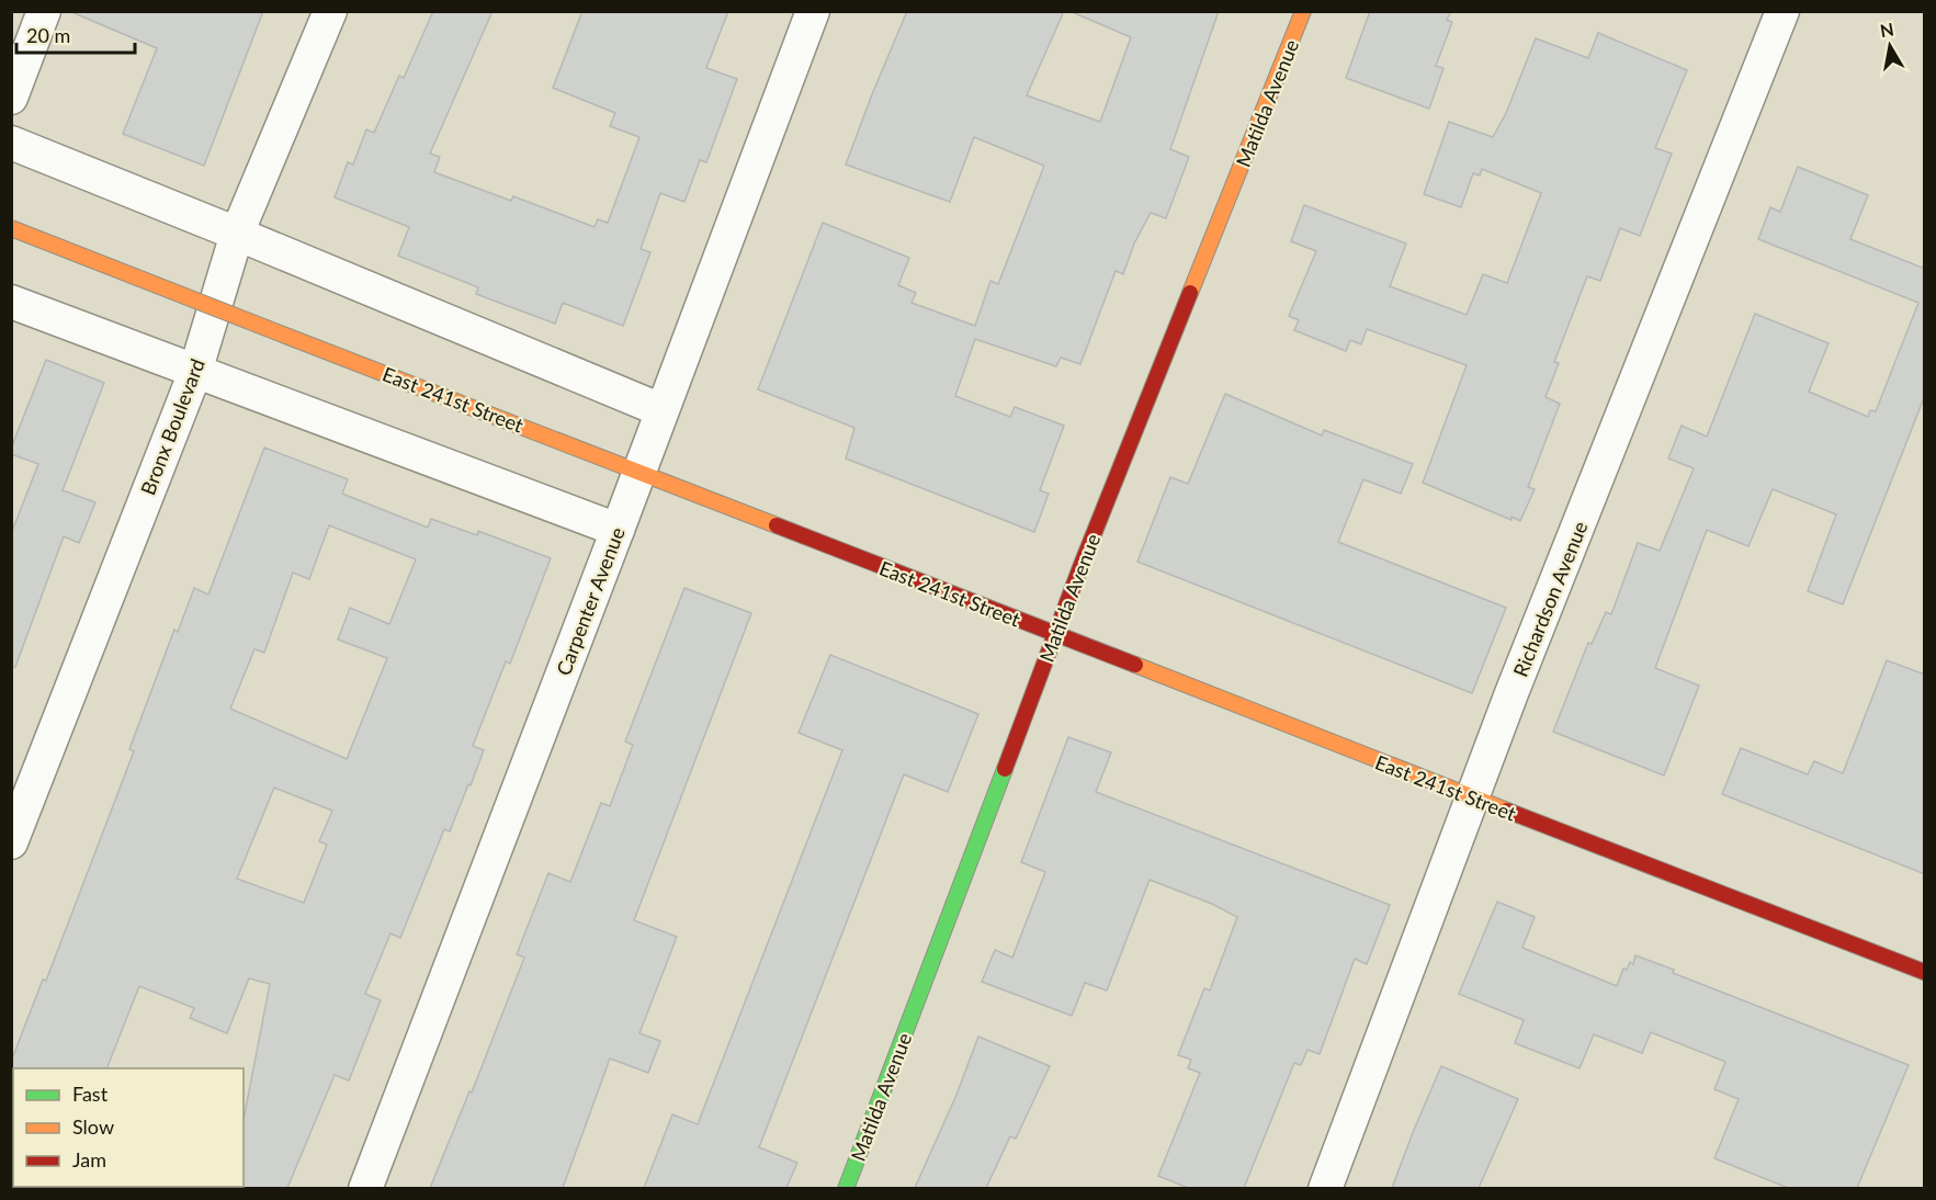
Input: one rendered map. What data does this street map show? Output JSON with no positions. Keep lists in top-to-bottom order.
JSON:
{
  "streets": {
    "street": [
      "Matilda Avenue",
      "East 241st Street",
      "Bronx Boulevard",
      "Richardson Avenue",
      "Carpenter Avenue"
    ]
  },
  "crossings": [
    ["Matilda Avenue", "East 241st Street"],
    ["East 241st Street", "Richardson Avenue"],
    ["East 241st Street", "Carpenter Avenue"]
  ],
  "legend": ["Fast", "Slow", "Jam"],
  "scale_bar": "20 m",
  "north": "top"
}
